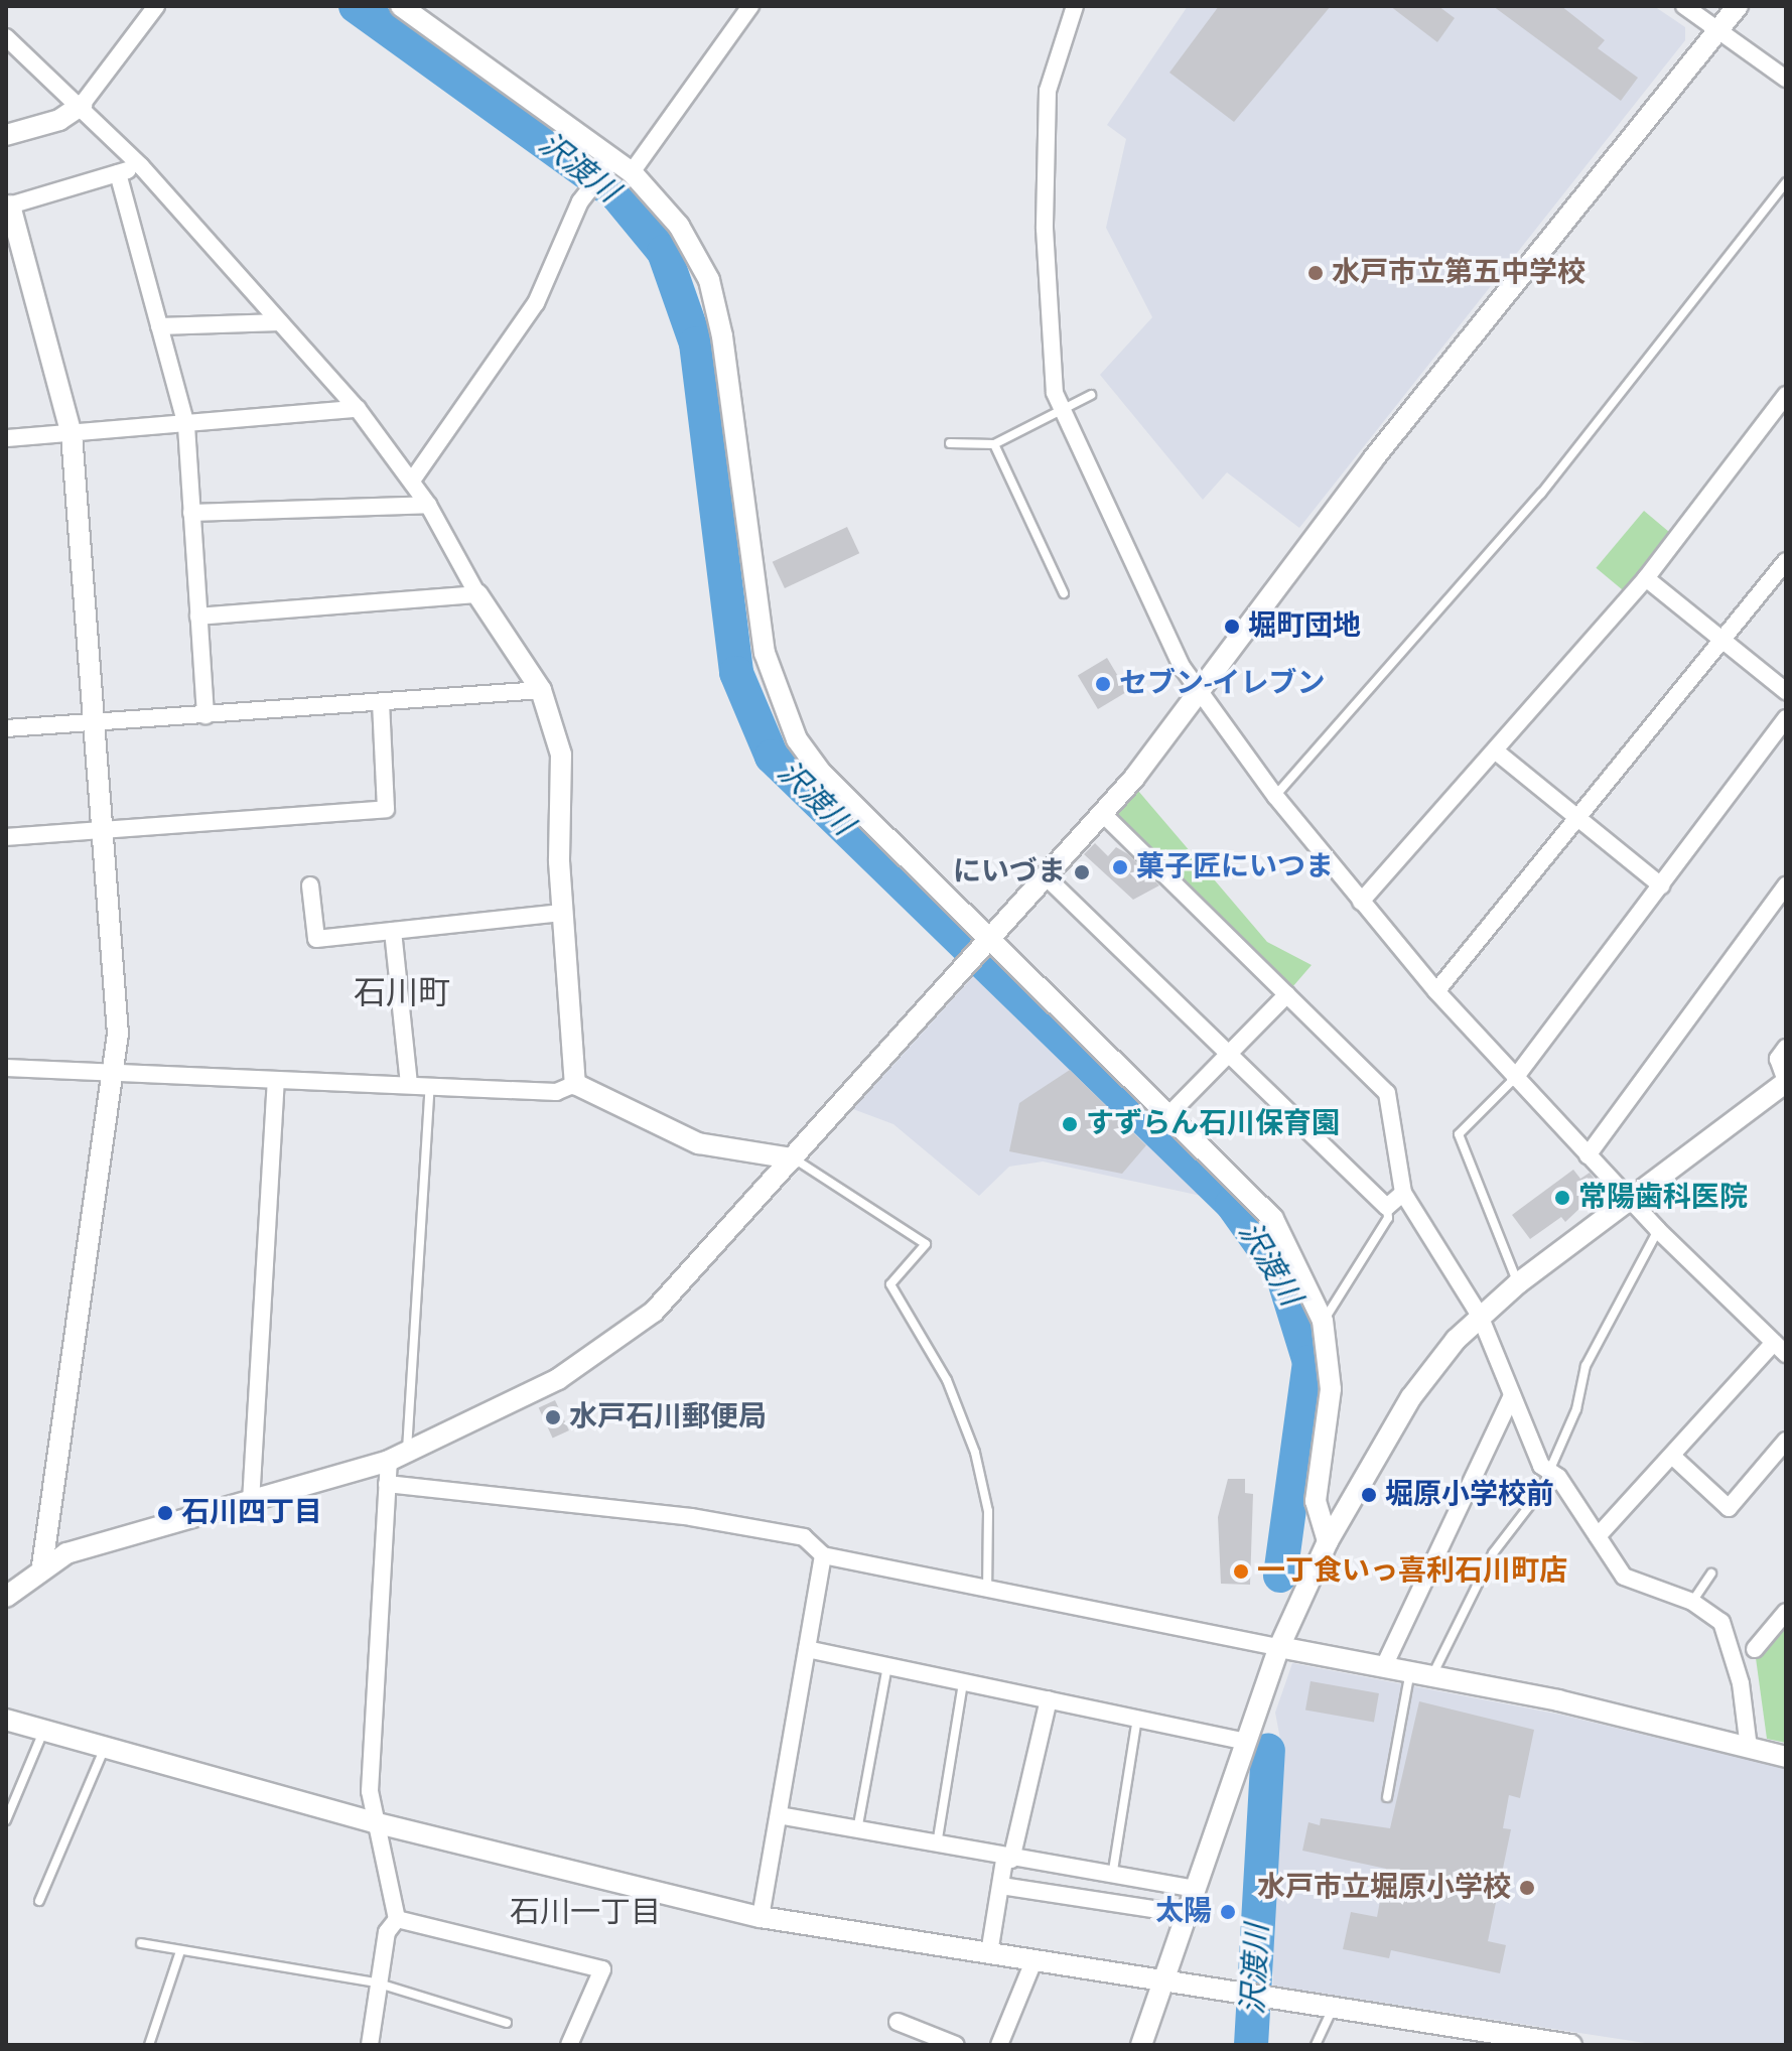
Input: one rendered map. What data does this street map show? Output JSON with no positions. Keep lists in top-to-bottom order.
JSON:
{
  "districts": ["石川町", "石川一丁目"],
  "water": ["沢渡川"],
  "places": [
    "水戸市立第五中学校",
    "堀町団地",
    "セブン-イレブン",
    "菓子匠にいつま",
    "にいづま",
    "すずらん石川保育園",
    "常陽歯科医院",
    "水戸石川郵便局",
    "堀原小学校前",
    "石川四丁目",
    "一丁食いっ喜利石川町店",
    "水戸市立堀原小学校",
    "太陽"
  ]
}
